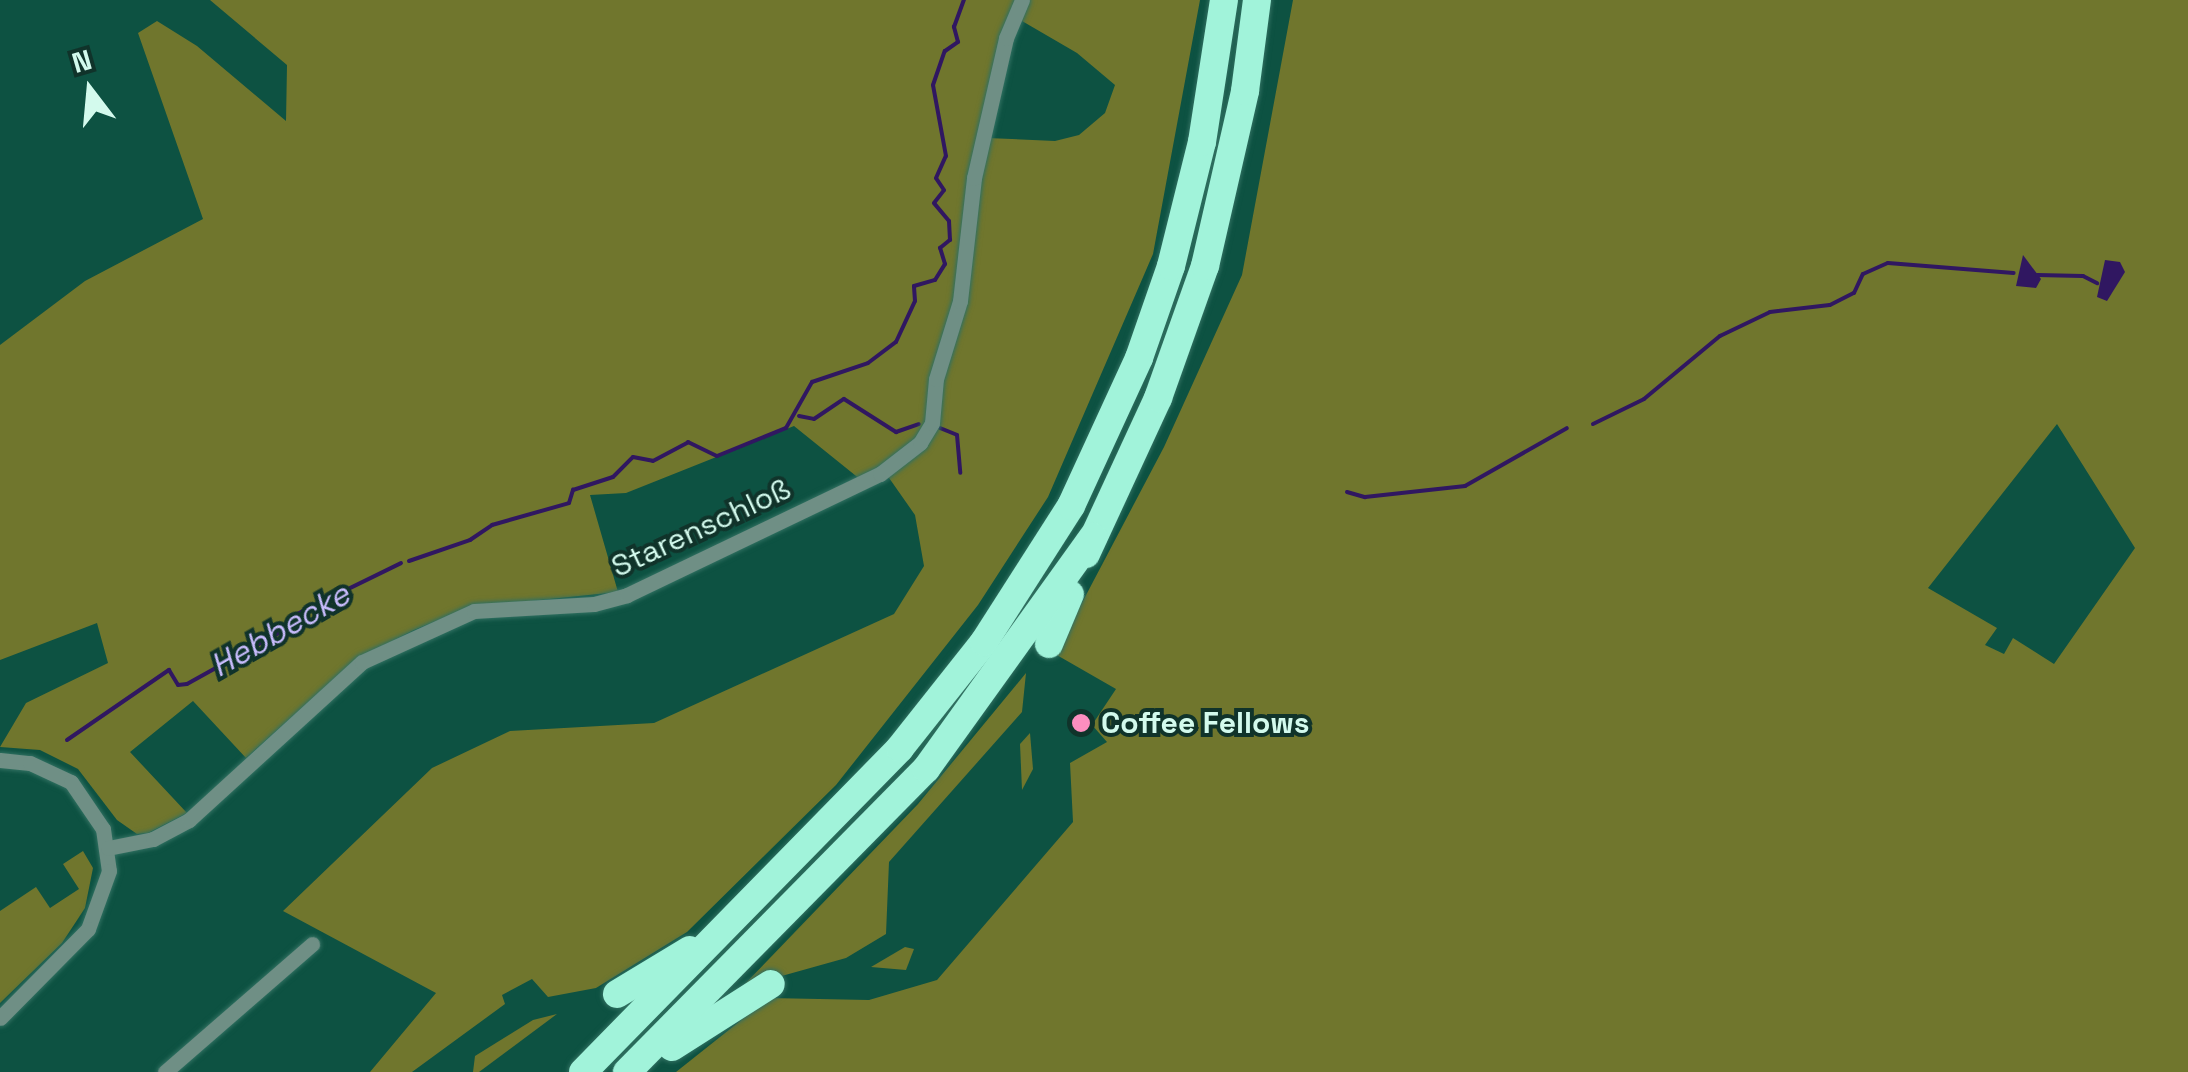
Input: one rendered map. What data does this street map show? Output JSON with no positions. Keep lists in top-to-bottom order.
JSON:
{
  "streets": {
    "street": ["Starenschloß"]
  },
  "water": ["Hebbecke"],
  "places": ["Coffee Fellows"],
  "north": "top"
}
